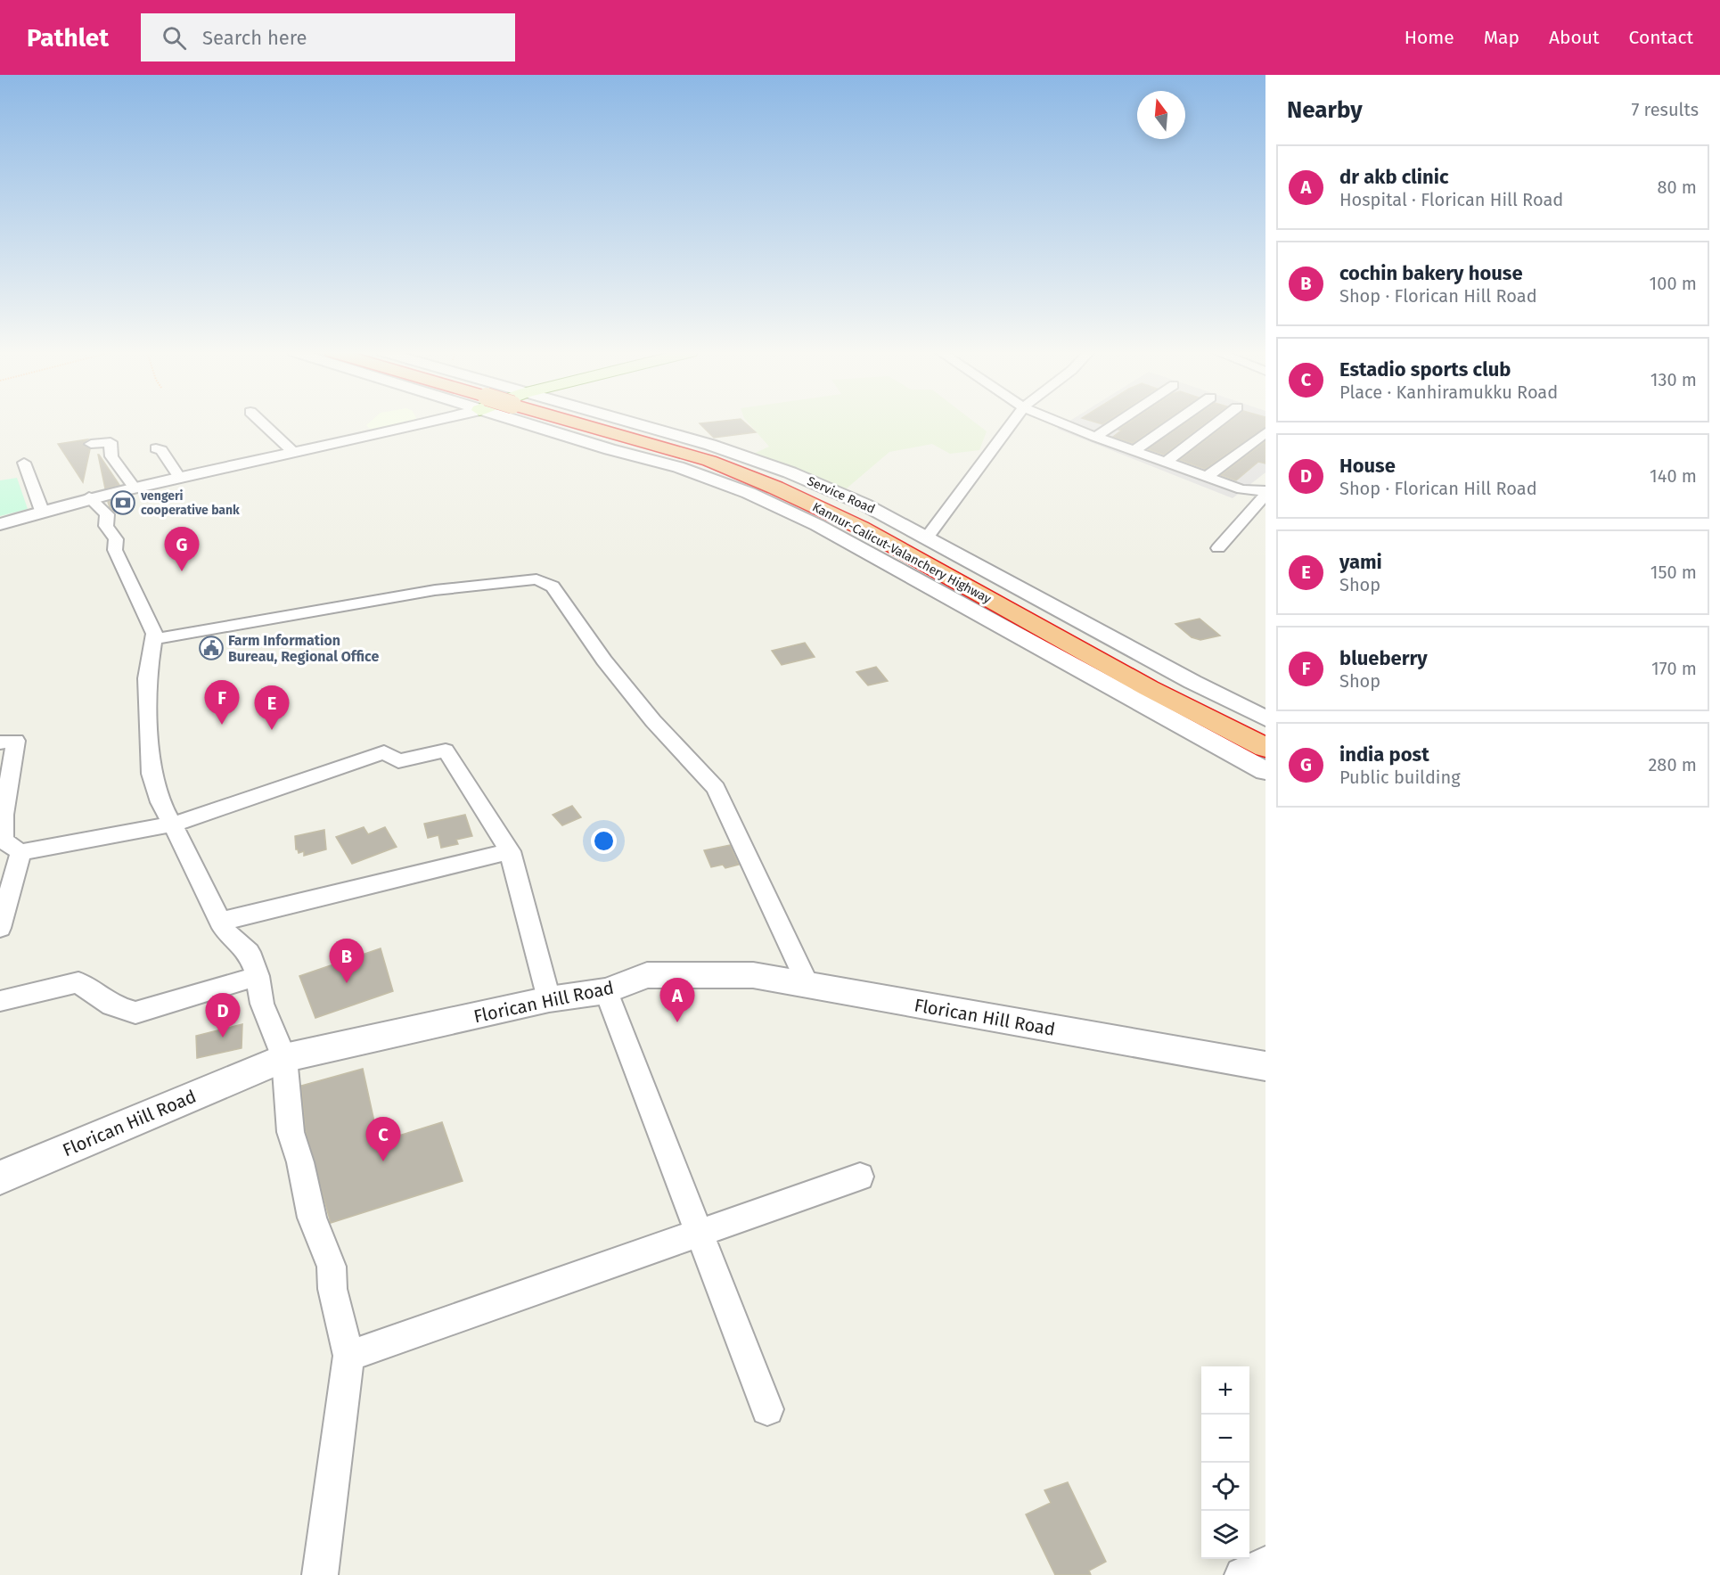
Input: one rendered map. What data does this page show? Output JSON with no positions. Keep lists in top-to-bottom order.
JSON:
{
  "streets": {
    "highway": ["Kannur-Calicut-Valanchery Highway"],
    "street": ["Service Road", "Florican Hill Road"]
  },
  "places": {
    "bank": ["vengeri cooperative bank"],
    "public building": ["Farm Information Bureau, Regional Office"]
  },
  "north": "top",
  "page": {
    "header": "Pathlet",
    "search": "Search here",
    "nav": [
      "Home",
      "Map",
      "About",
      "Contact"
    ],
    "heading": ["Nearby", "7 results"],
    "list": [
      {
        "mark": "A",
        "name": "dr akb clinic",
        "note": "Hospital · Florican Hill Road",
        "value": "80 m"
      },
      {
        "mark": "B",
        "name": "cochin bakery house",
        "note": "Shop · Florican Hill Road",
        "value": "100 m"
      },
      {
        "mark": "C",
        "name": "Estadio sports club",
        "note": "Place · Kanhiramukku Road",
        "value": "130 m"
      },
      {
        "mark": "D",
        "name": "House",
        "note": "Shop · Florican Hill Road",
        "value": "140 m"
      },
      {
        "mark": "E",
        "name": "yami",
        "note": "Shop",
        "value": "150 m"
      },
      {
        "mark": "F",
        "name": "blueberry",
        "note": "Shop",
        "value": "170 m"
      },
      {
        "mark": "G",
        "name": "india post",
        "note": "Public building",
        "value": "280 m"
      }
    ],
    "pins": [
      "G",
      "F",
      "E",
      "B",
      "A",
      "D",
      "C"
    ],
    "map_buttons": ["+", "−"]
  }
}
